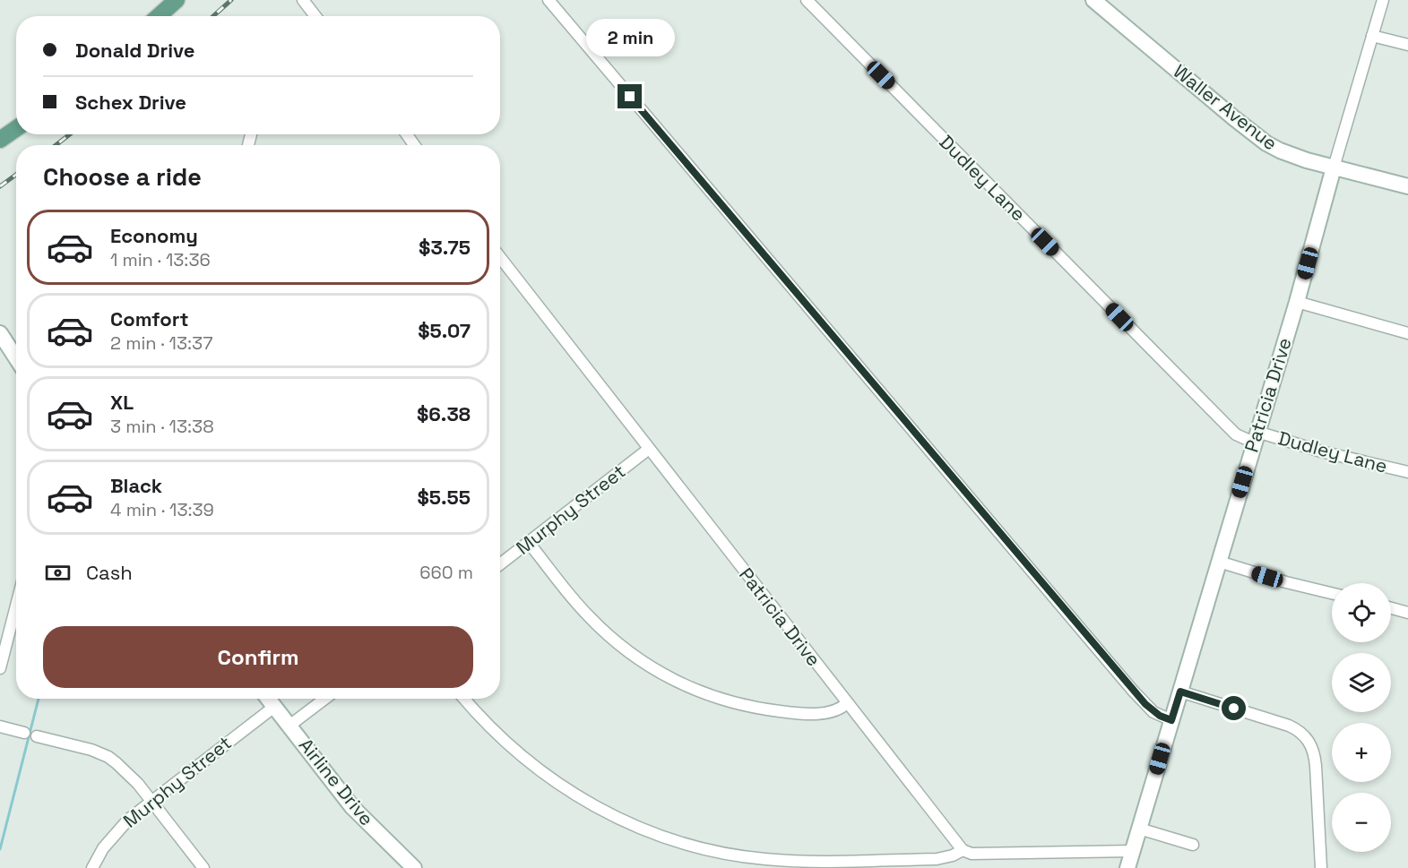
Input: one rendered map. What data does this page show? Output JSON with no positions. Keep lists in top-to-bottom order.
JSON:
{
  "streets": {
    "street": [
      "Waller Avenue",
      "Dudley Lane",
      "Patricia Drive",
      "Murphy Street",
      "Airline Drive"
    ]
  },
  "crossings": [
    ["Waller Avenue", "Patricia Drive"],
    ["Dudley Lane", "Patricia Drive"],
    ["Patricia Drive", "Murphy Street"],
    ["Murphy Street", "Airline Drive"]
  ],
  "page": {
    "banner": ["Donald Drive", "Schex Drive"],
    "bubble": "2 min",
    "heading": "Choose a ride",
    "list": [
      {
        "name": "Economy",
        "note": "1 min · 13:36",
        "value": "$3.75"
      },
      {
        "name": "Comfort",
        "note": "2 min · 13:37",
        "value": "$5.07"
      },
      {
        "name": "XL",
        "note": "3 min · 13:38",
        "value": "$6.38"
      },
      {
        "name": "Black",
        "note": "4 min · 13:39",
        "value": "$5.55"
      }
    ],
    "pay": ["Cash", "660 m"],
    "map_buttons": ["+", "−"],
    "buttons": "Confirm"
  }
}
